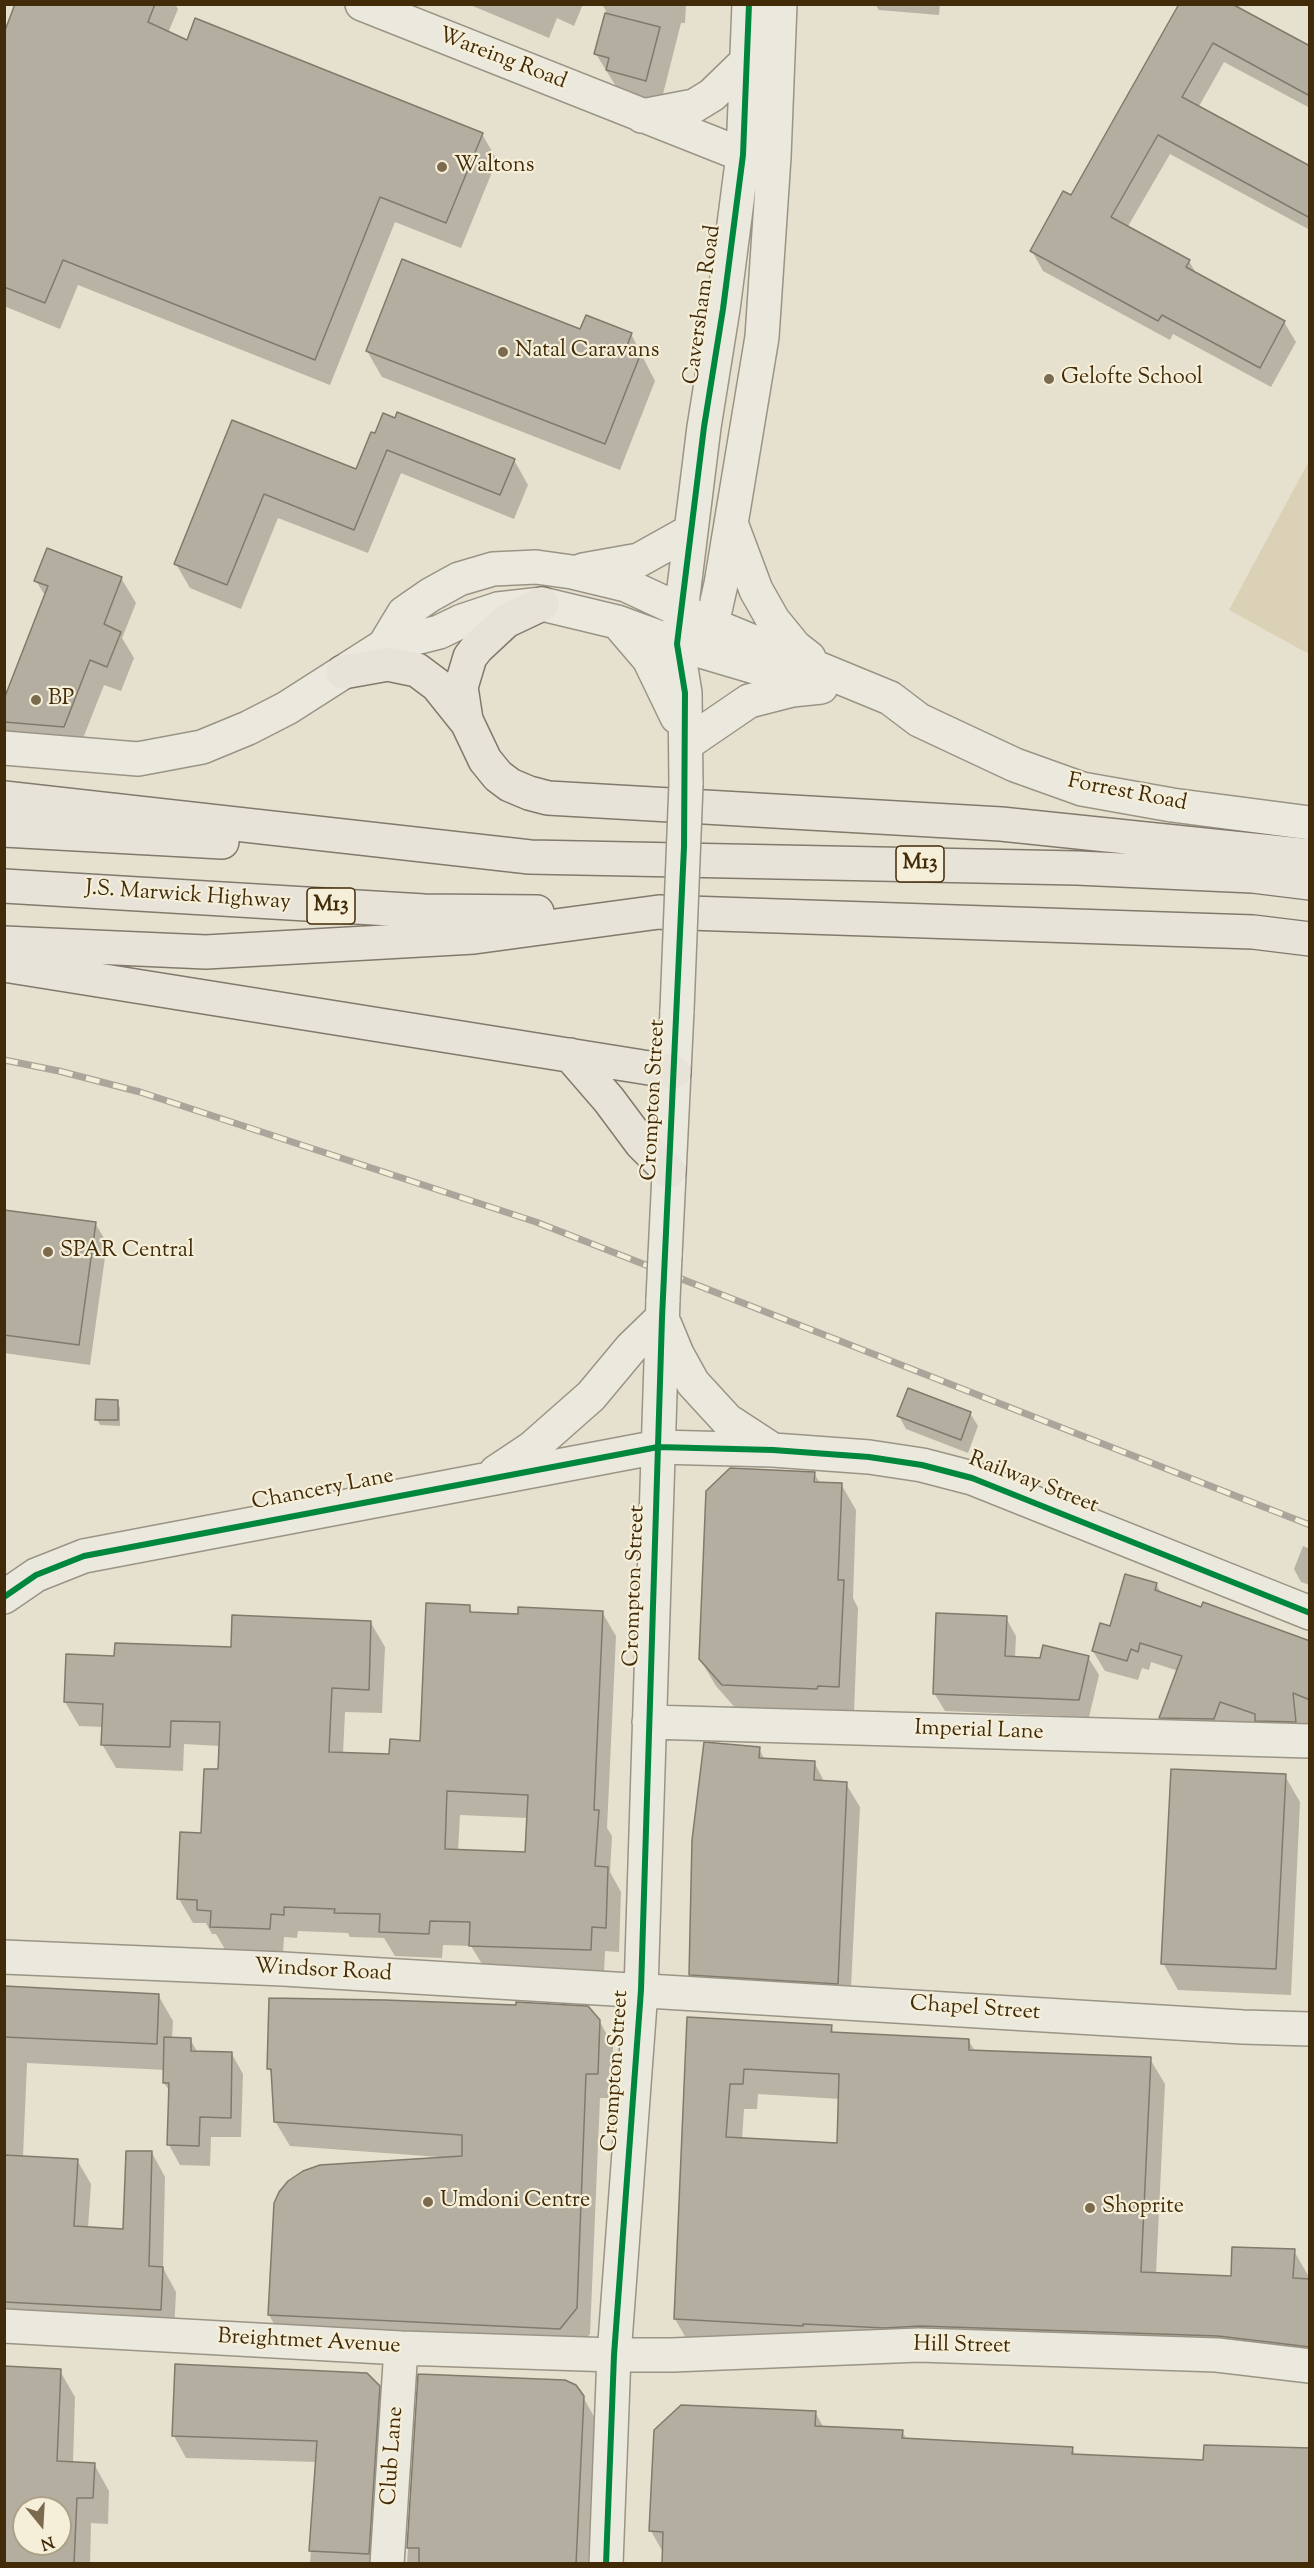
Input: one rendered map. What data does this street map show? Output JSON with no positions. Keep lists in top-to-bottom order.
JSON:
{
  "streets": {
    "highway": ["M13", "J.S. Marwick Highway"],
    "street": [
      "Wareing Road",
      "Caversham Road",
      "Forrest Road",
      "Crompton Street",
      "Railway Street",
      "Chancery Lane",
      "Imperial Lane",
      "Windsor Road",
      "Chapel Street",
      "Breightmet Avenue",
      "Hill Street",
      "Club Lane"
    ]
  },
  "crossings": [
    ["Wareing Road", "Caversham Road"],
    ["Caversham Road", "Forrest Road"],
    ["Caversham Road", "Crompton Street"],
    ["Forrest Road", "Crompton Street"],
    ["M13", "J.S. Marwick Highway"],
    ["Crompton Street", "Railway Street"],
    ["Crompton Street", "Chancery Lane"],
    ["Crompton Street", "Imperial Lane"],
    ["Crompton Street", "Windsor Road"],
    ["Crompton Street", "Chapel Street"],
    ["Crompton Street", "Breightmet Avenue"],
    ["Crompton Street", "Hill Street"],
    ["Railway Street", "Chancery Lane"],
    ["Windsor Road", "Chapel Street"],
    ["Breightmet Avenue", "Hill Street"],
    ["Breightmet Avenue", "Club Lane"]
  ],
  "places": [
    "Waltons",
    "Natal Caravans",
    "Gelofte School",
    "BP",
    "SPAR Central",
    "Umdoni Centre",
    "Shoprite"
  ],
  "north": "bottom"
}
